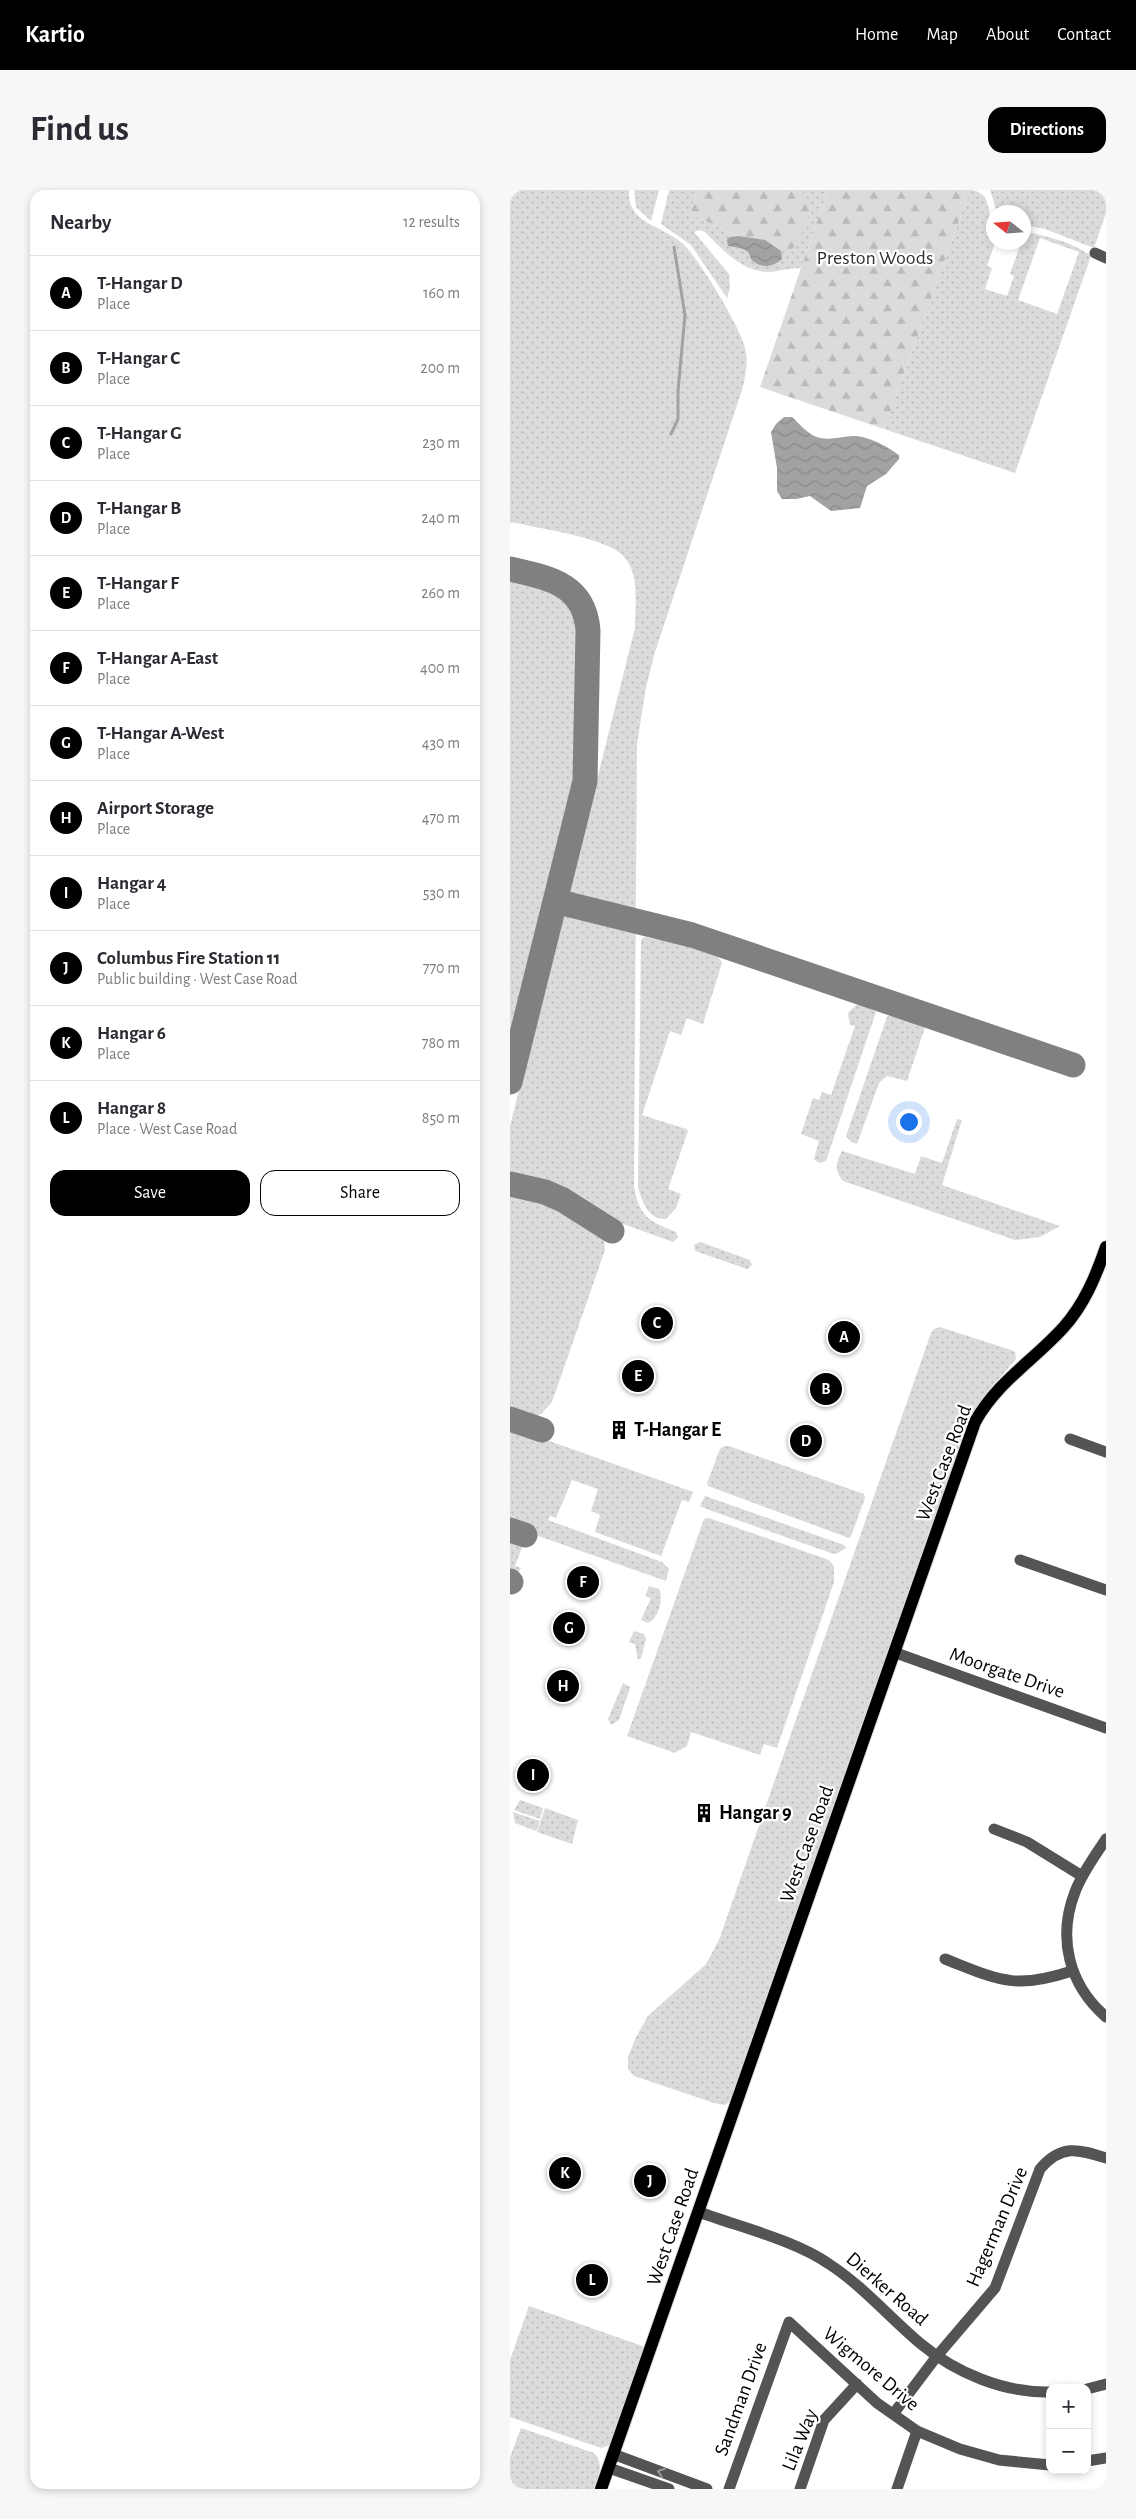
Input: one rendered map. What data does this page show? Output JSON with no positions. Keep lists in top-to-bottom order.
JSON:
{
  "streets": {
    "main road": ["West Case Road"],
    "street": [
      "Moorgate Drive",
      "Hagerman Drive",
      "Dierker Road",
      "Wigmore Drive",
      "Sandman Drive",
      "Lila Way"
    ]
  },
  "crossings": [
    ["West Case Road", "Moorgate Drive"],
    ["West Case Road", "Dierker Road"],
    ["Hagerman Drive", "Dierker Road"],
    ["Hagerman Drive", "Wigmore Drive"],
    ["Wigmore Drive", "Sandman Drive"],
    ["Wigmore Drive", "Lila Way"]
  ],
  "parks": ["Preston Woods"],
  "places": {
    "building": ["T-Hangar E", "Hangar 9"]
  },
  "north": "left",
  "page": {
    "header": "Kartio",
    "nav": [
      "Home",
      "Map",
      "About",
      "Contact"
    ],
    "buttons": [
      "Directions",
      ["Save", "Share"]
    ],
    "title": "Find us",
    "heading": ["Nearby", "12 results"],
    "list": [
      {
        "mark": "A",
        "name": "T-Hangar D",
        "note": "Place",
        "value": "160 m"
      },
      {
        "mark": "B",
        "name": "T-Hangar C",
        "note": "Place",
        "value": "200 m"
      },
      {
        "mark": "C",
        "name": "T-Hangar G",
        "note": "Place",
        "value": "230 m"
      },
      {
        "mark": "D",
        "name": "T-Hangar B",
        "note": "Place",
        "value": "240 m"
      },
      {
        "mark": "E",
        "name": "T-Hangar F",
        "note": "Place",
        "value": "260 m"
      },
      {
        "mark": "F",
        "name": "T-Hangar A-East",
        "note": "Place",
        "value": "400 m"
      },
      {
        "mark": "G",
        "name": "T-Hangar A-West",
        "note": "Place",
        "value": "430 m"
      },
      {
        "mark": "H",
        "name": "Airport Storage",
        "note": "Place",
        "value": "470 m"
      },
      {
        "mark": "I",
        "name": "Hangar 4",
        "note": "Place",
        "value": "530 m"
      },
      {
        "mark": "J",
        "name": "Columbus Fire Station 11",
        "note": "Public building · West Case Road",
        "value": "770 m"
      },
      {
        "mark": "K",
        "name": "Hangar 6",
        "note": "Place",
        "value": "780 m"
      },
      {
        "mark": "L",
        "name": "Hangar 8",
        "note": "Place · West Case Road",
        "value": "850 m"
      }
    ],
    "pins": [
      "C",
      "A",
      "E",
      "B",
      "D",
      "F",
      "G",
      "H",
      "I",
      "K",
      "J",
      "L"
    ],
    "map_buttons": ["+", "−"]
  }
}
